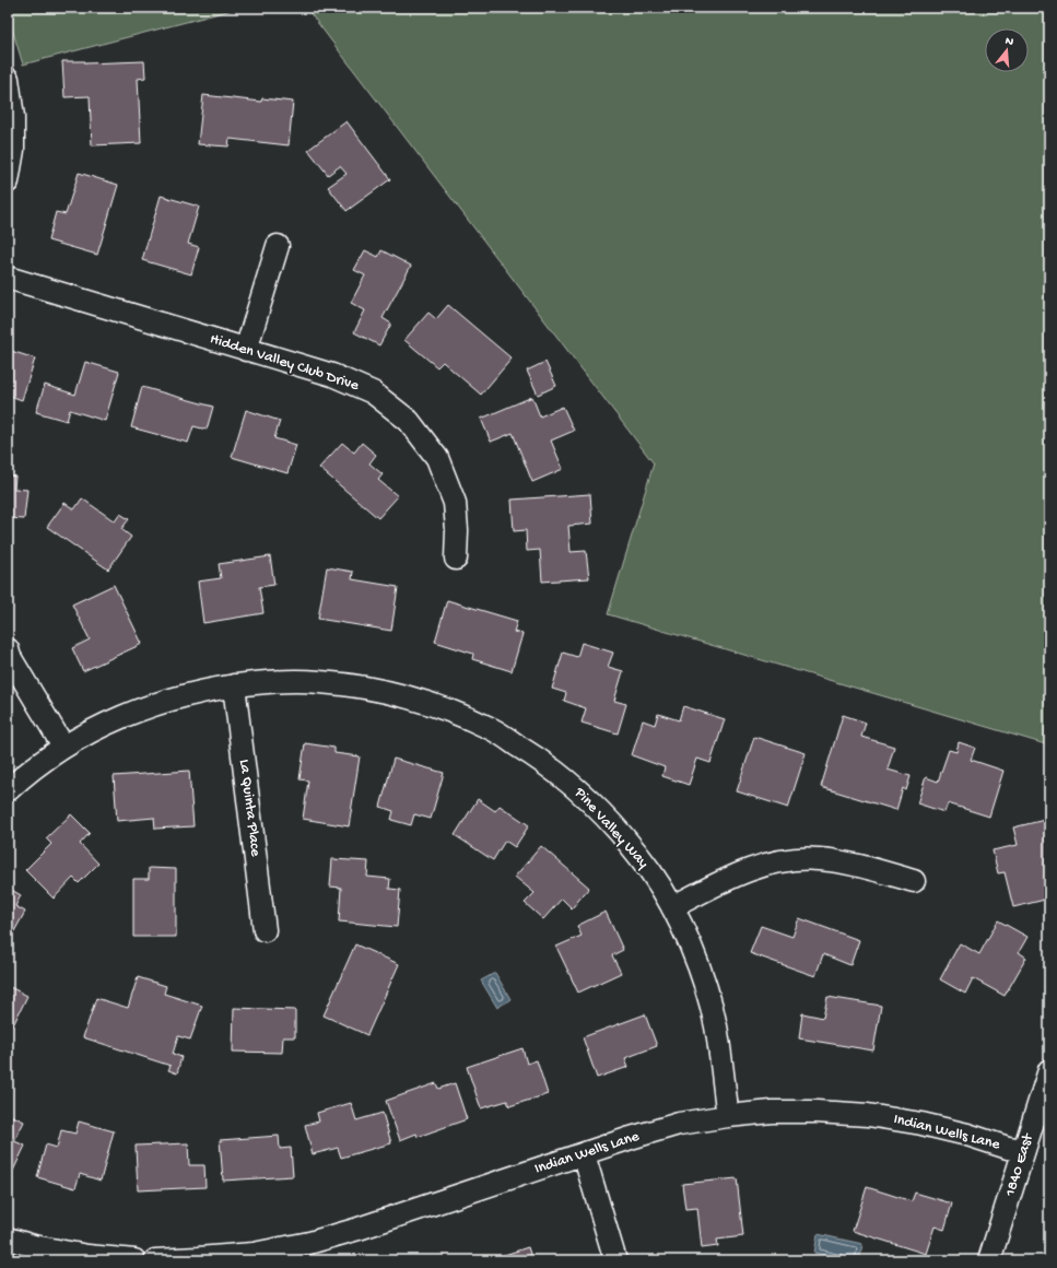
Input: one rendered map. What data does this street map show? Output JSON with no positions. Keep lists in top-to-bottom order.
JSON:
{
  "streets": {
    "street": [
      "Hidden Valley Club Drive",
      "La Quinta Place",
      "Pine Valley Way",
      "Indian Wells Lane",
      "1840 East"
    ]
  },
  "crossings": [
    ["La Quinta Place", "Pine Valley Way"],
    ["Pine Valley Way", "Indian Wells Lane"],
    ["Indian Wells Lane", "1840 East"]
  ],
  "north": "top"
}
